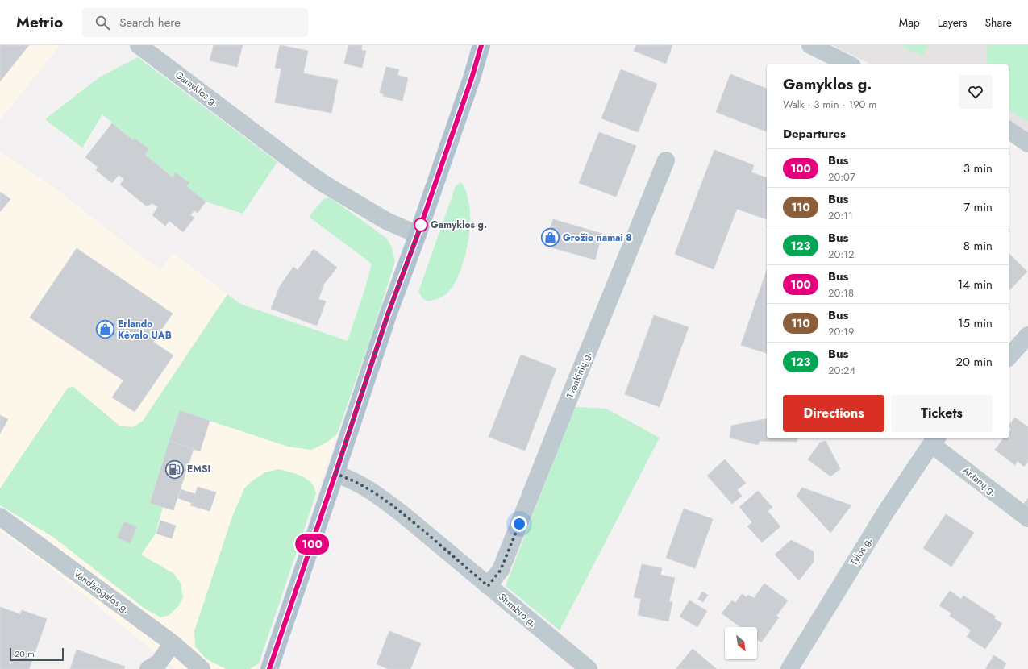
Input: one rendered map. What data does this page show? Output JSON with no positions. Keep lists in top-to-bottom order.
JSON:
{
  "streets": {
    "street": [
      "Gamyklos g.",
      "Tvenkinių g.",
      "Antanų g.",
      "Tylos g.",
      "Vandžiogalos g.",
      "Stumbro g."
    ]
  },
  "crossings": [
    ["Tvenkinių g.", "Stumbro g."],
    ["Antanų g.", "Tylos g."]
  ],
  "places": {
    "other": ["Gamyklos g."],
    "shop": ["Grožio namai 8", "Erlando Kėvalo UAB"],
    "fuel station": ["EMSI"]
  },
  "lines": ["bus line 100"],
  "scale_bar": "20 m",
  "north": "bottom right",
  "page": {
    "header": "Metrio",
    "search": "Search here",
    "nav": ["Map", "Layers", "Share"],
    "on_map": "100",
    "heading": [
      ["Gamyklos g.", "Walk · 3 min · 190 m"],
      "Departures"
    ],
    "list": [
      {
        "mark": "100",
        "name": "Bus",
        "note": "20:07",
        "value": "3 min"
      },
      {
        "mark": "110",
        "name": "Bus",
        "note": "20:11",
        "value": "7 min"
      },
      {
        "mark": "123",
        "name": "Bus",
        "note": "20:12",
        "value": "8 min"
      },
      {
        "mark": "100",
        "name": "Bus",
        "note": "20:18",
        "value": "14 min"
      },
      {
        "mark": "110",
        "name": "Bus",
        "note": "20:19",
        "value": "15 min"
      },
      {
        "mark": "123",
        "name": "Bus",
        "note": "20:24",
        "value": "20 min"
      }
    ],
    "buttons": ["Directions", "Tickets"],
    "scale": "20 m"
  }
}
